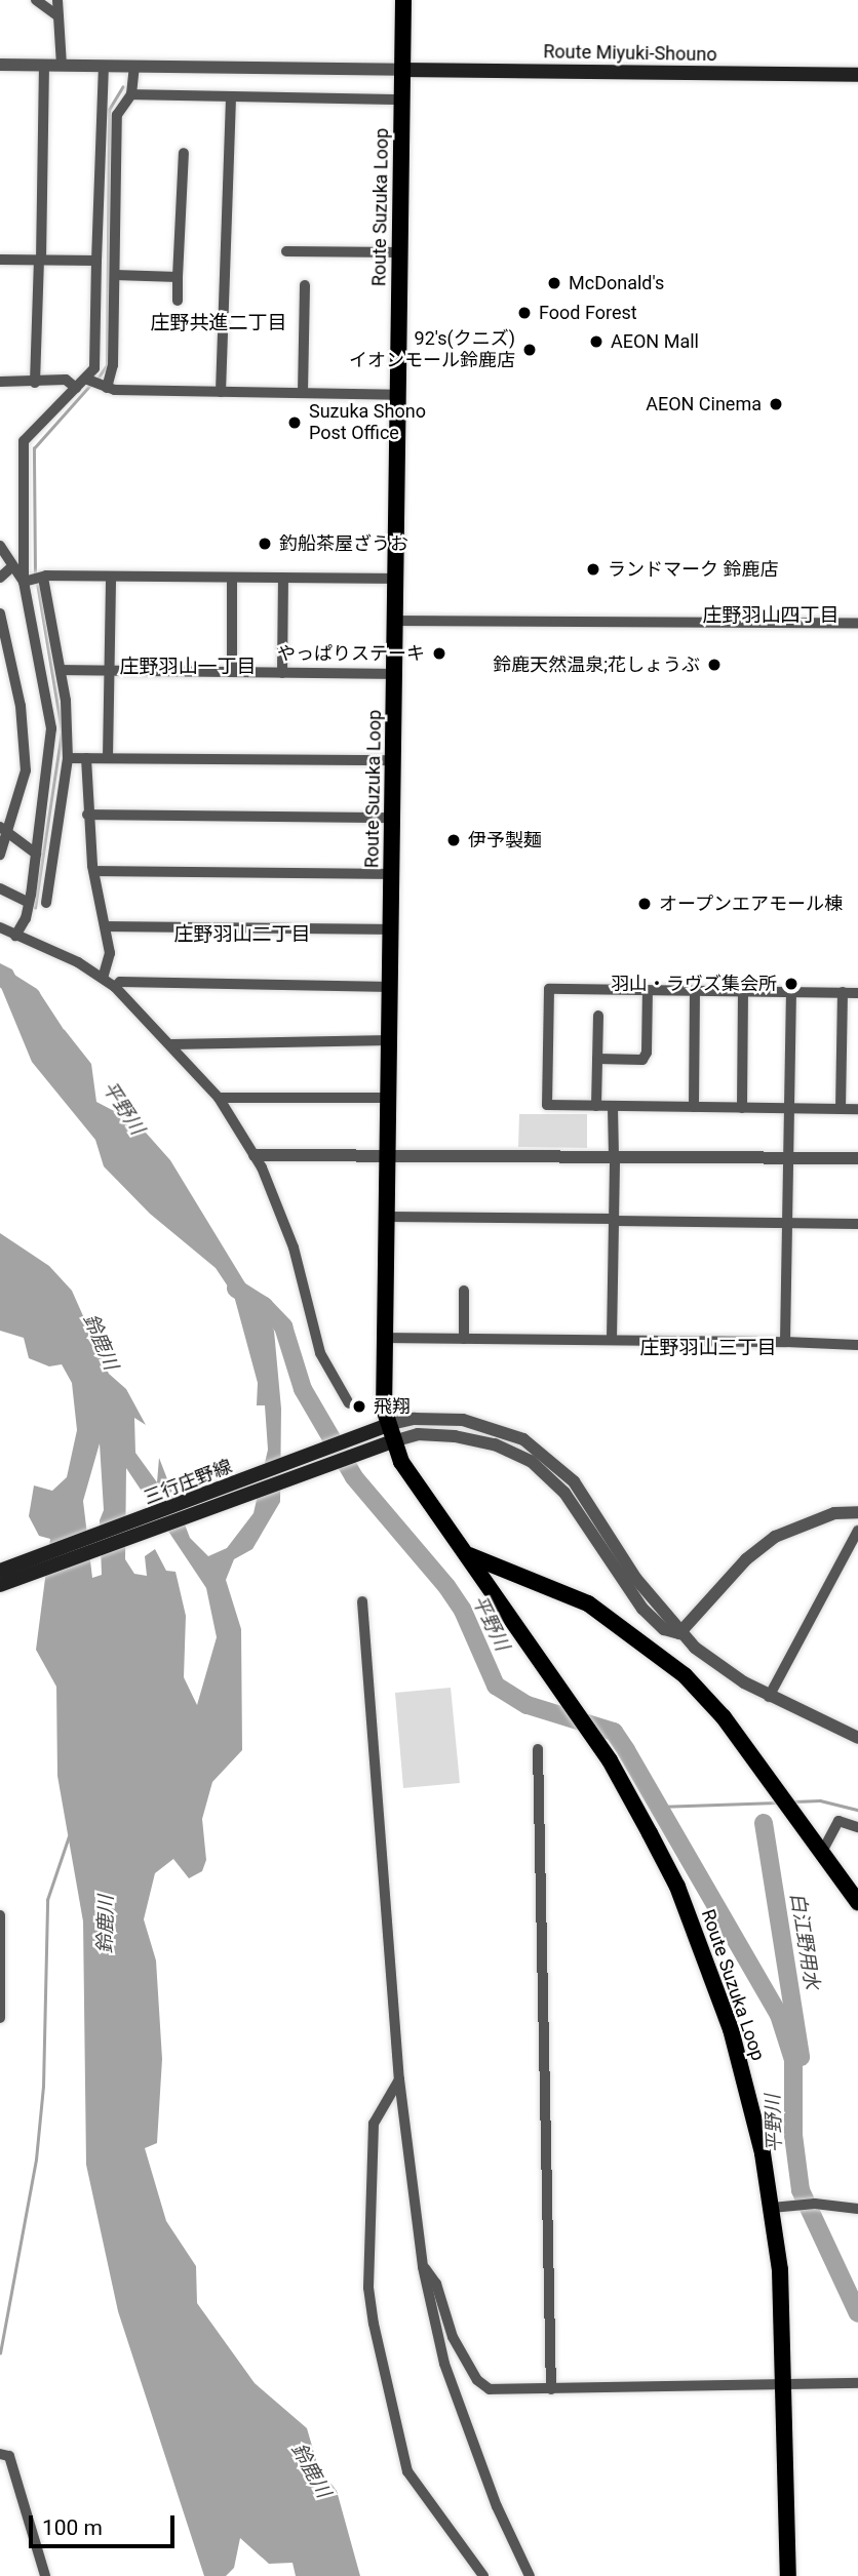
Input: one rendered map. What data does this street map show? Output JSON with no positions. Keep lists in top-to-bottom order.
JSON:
{
  "streets": {
    "main road": ["Route Miyuki-Shouno", "Route Suzuka Loop", "三行庄野線"]
  },
  "crossings": [
    ["Route Miyuki-Shouno", "Route Suzuka Loop"],
    ["Route Suzuka Loop", "三行庄野線"]
  ],
  "districts": [
    "庄野共進二丁目",
    "庄野羽山四丁目",
    "庄野羽山一丁目",
    "庄野羽山二丁目",
    "庄野羽山三丁目"
  ],
  "water": ["平野川", "鈴鹿川", "白江野用水"],
  "places": [
    "McDonald's",
    "Food Forest",
    "AEON Mall",
    "92's(クニズ) イオンモール鈴鹿店",
    "AEON Cinema",
    "Suzuka Shono Post Office",
    "釣船茶屋ざうお",
    "ランドマーク 鈴鹿店",
    "やっぱりステーキ",
    "鈴鹿天然温泉;花しょうぶ",
    "伊予製麺",
    "オープンエアモール棟",
    "羽山・ラヴズ集会所",
    "飛翔"
  ],
  "scale_bar": "100 m"
}
